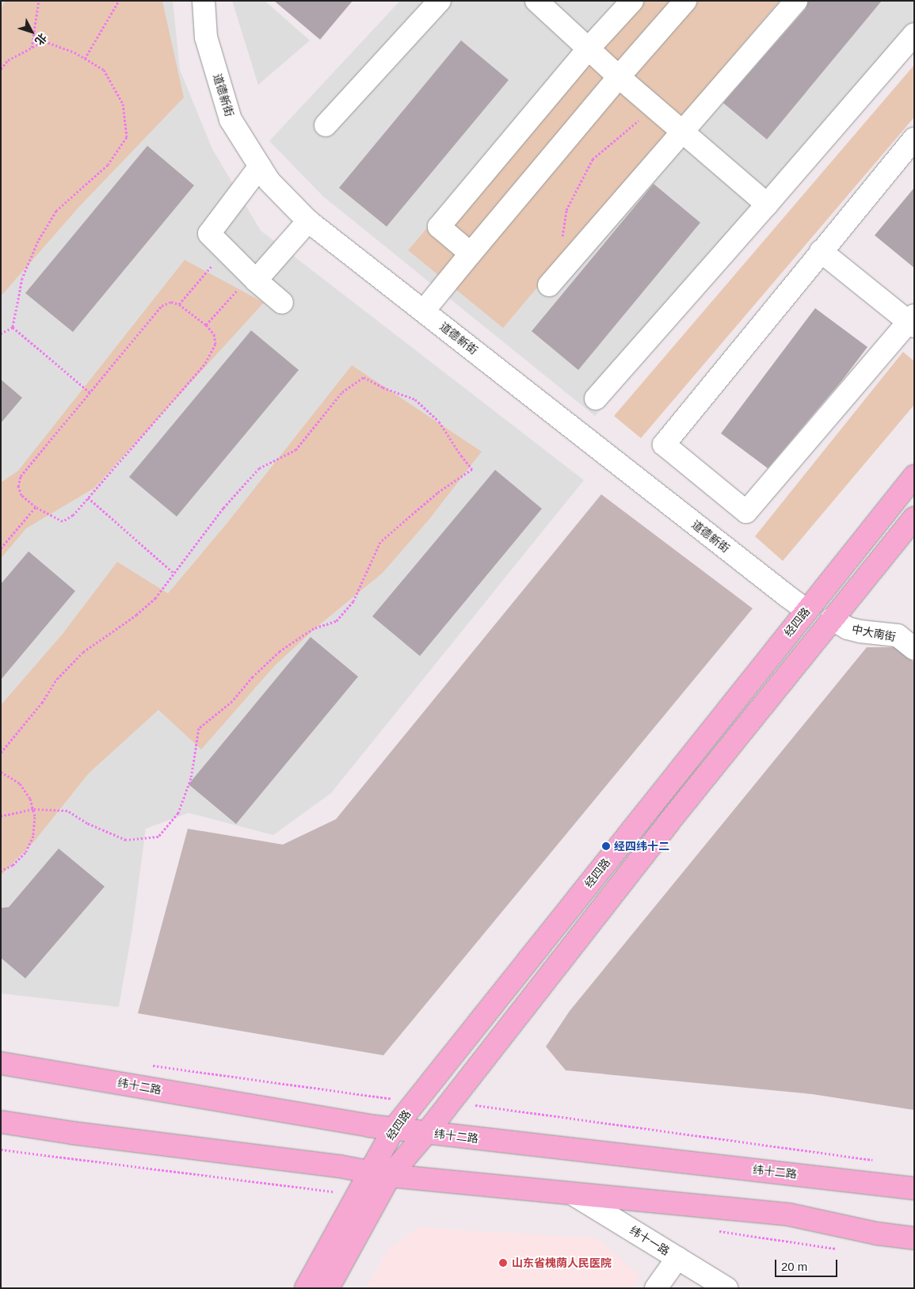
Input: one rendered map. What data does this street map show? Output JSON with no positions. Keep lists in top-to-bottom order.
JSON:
{
  "streets": {
    "main road": ["经四路", "纬十二路"],
    "street": ["道德新街", "中大南街", "纬十一路"]
  },
  "crossings": [
    ["道德新街", "经四路"],
    ["经四路", "中大南街"],
    ["经四路", "纬十二路"]
  ],
  "places": ["经四纬十二", "山东省槐荫人民医院"],
  "scale_bar": "20 m",
  "north": "bottom right"
}
